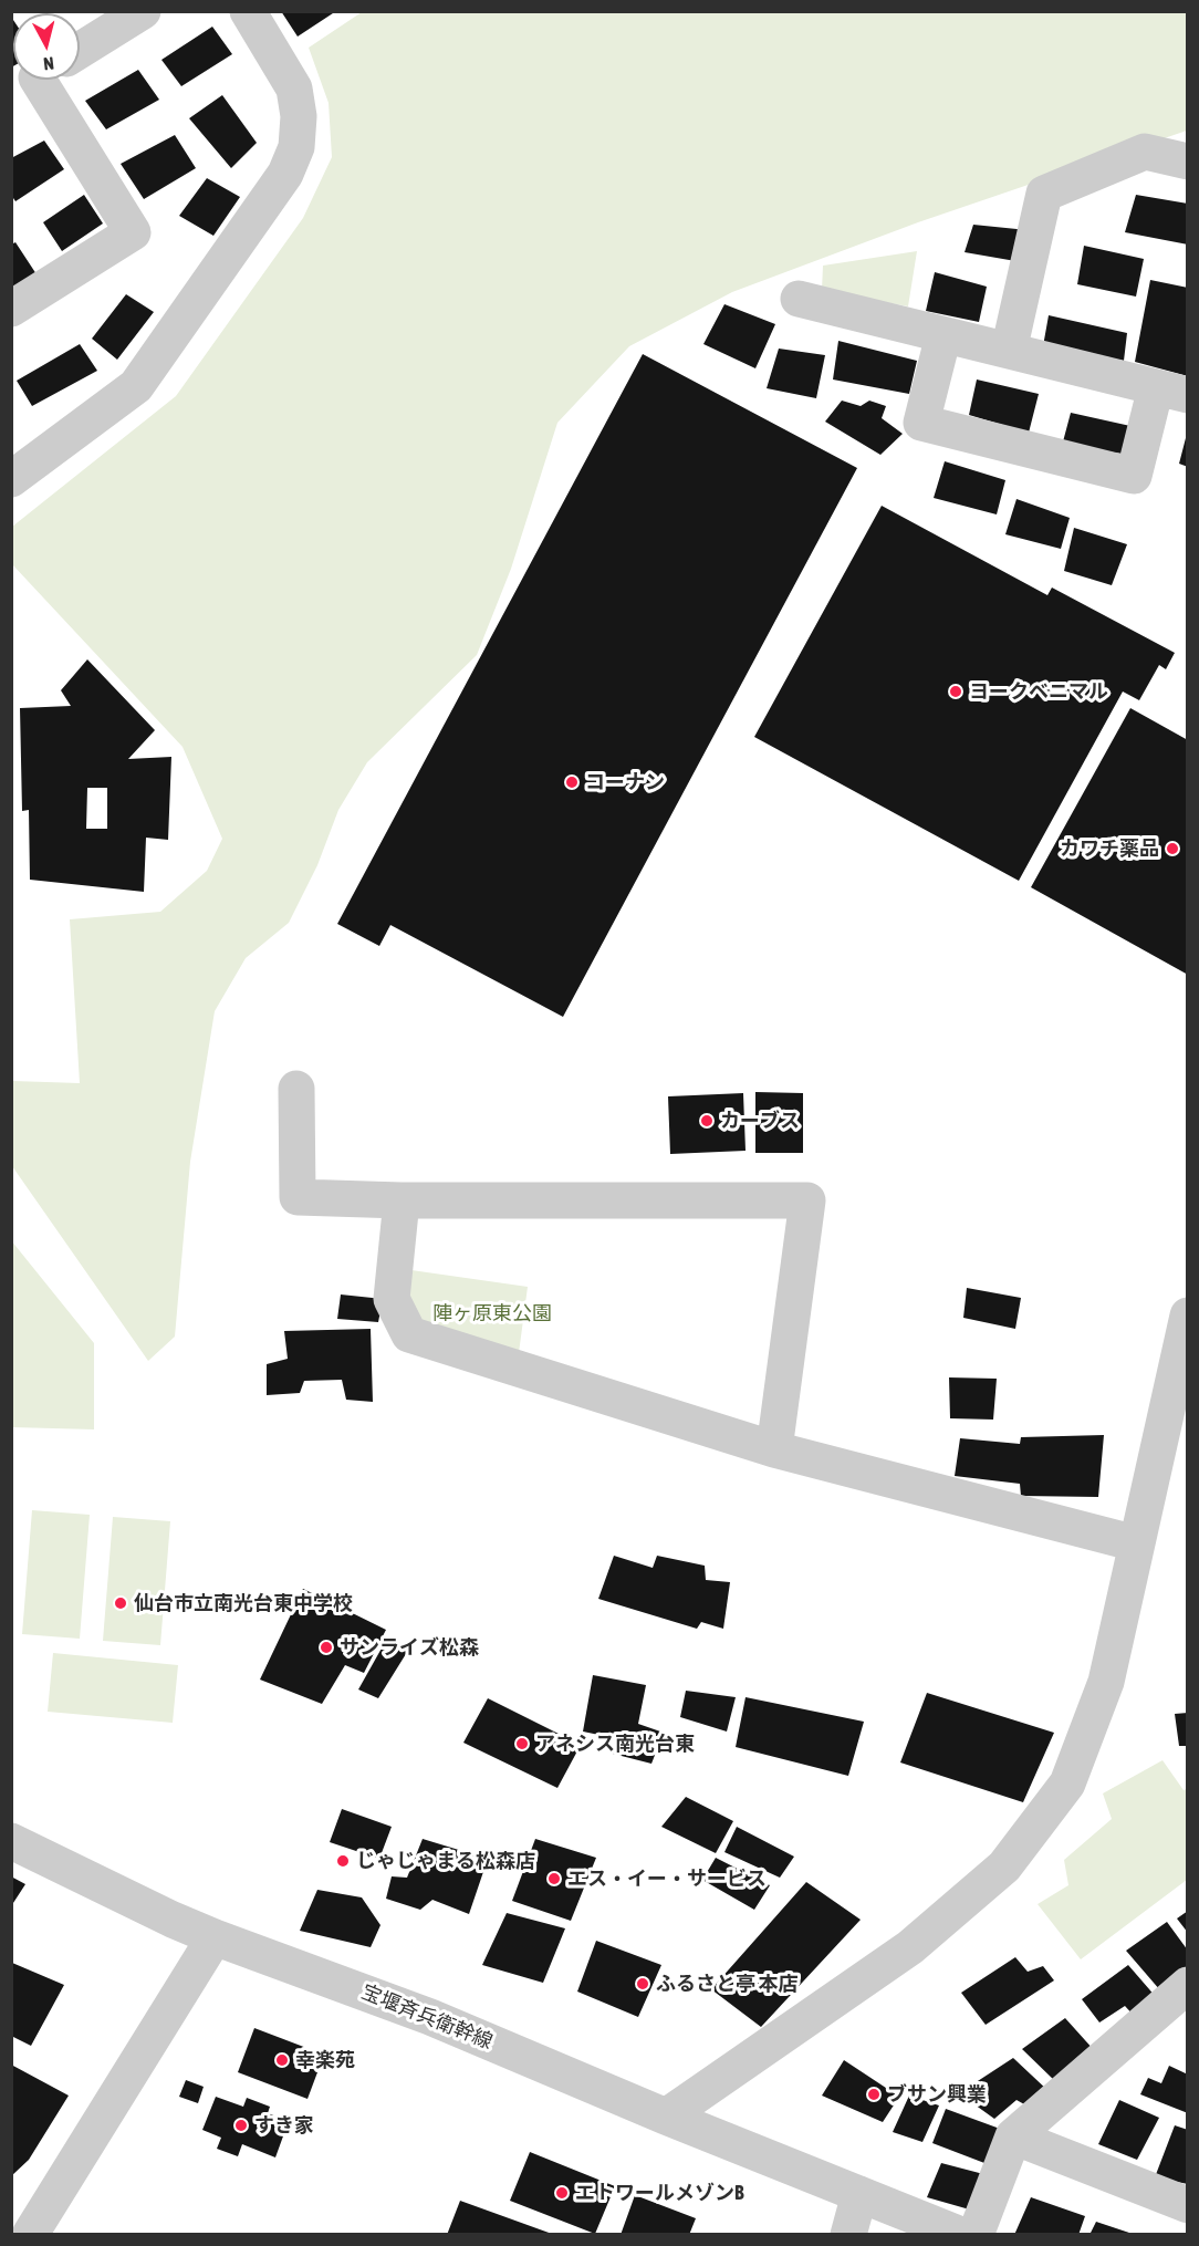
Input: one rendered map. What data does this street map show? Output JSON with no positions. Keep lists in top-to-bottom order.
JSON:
{
  "streets": {
    "street": ["宝堰斉兵衛幹線"]
  },
  "parks": ["陣ヶ原東公園"],
  "places": [
    "ヨークベニマル",
    "コーナン",
    "カワチ薬品",
    "カーブス",
    "仙台市立南光台東中学校",
    "サンライズ松森",
    "アネシス南光台東",
    "じゃじゃまる松森店",
    "エス・イー・サービス",
    "ふるさと亭 本店",
    "幸楽苑",
    "ブサン興業",
    "すき家",
    "エトワールメゾンB"
  ],
  "north": "bottom"
}
